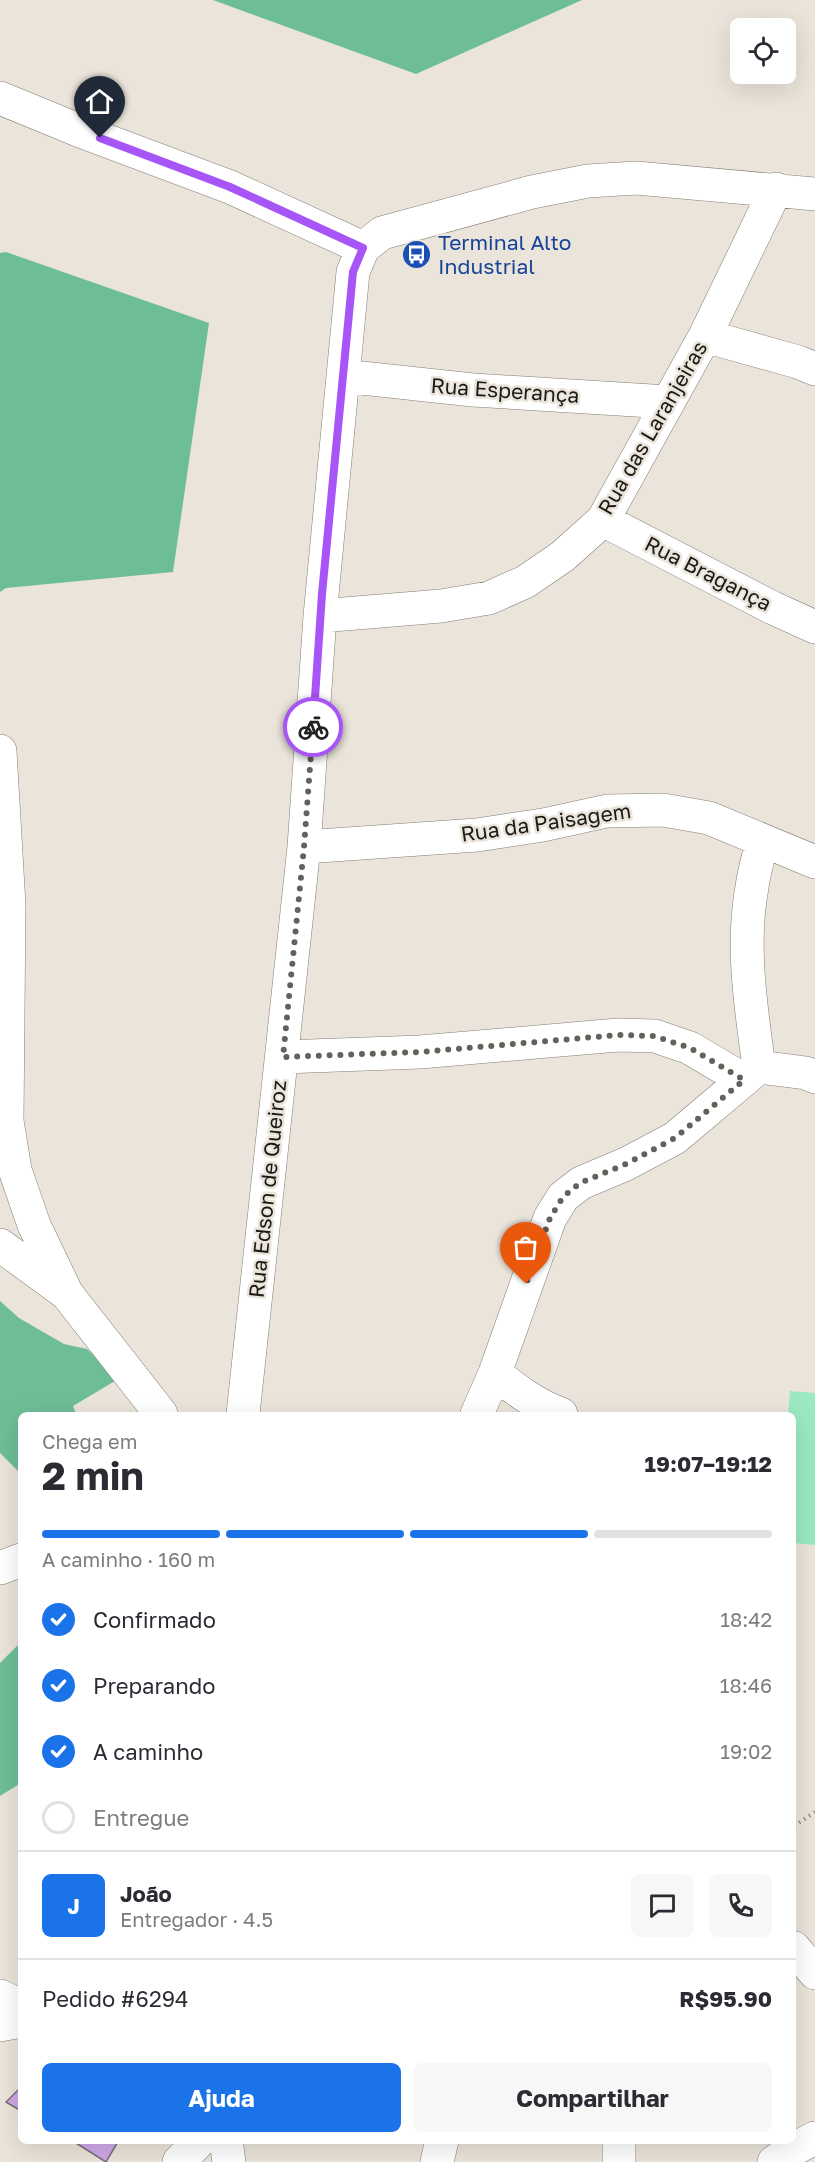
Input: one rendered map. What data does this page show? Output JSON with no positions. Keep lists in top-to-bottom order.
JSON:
{
  "streets": {
    "street": [
      "Rua Esperança",
      "Rua das Laranjeiras",
      "Rua Bragança",
      "Rua da Paisagem",
      "Rua Edson de Queiroz"
    ]
  },
  "crossings": [
    ["Rua Esperança", "Rua das Laranjeiras"],
    ["Rua Esperança", "Rua Edson de Queiroz"],
    ["Rua das Laranjeiras", "Rua Bragança"],
    ["Rua das Laranjeiras", "Rua Edson de Queiroz"],
    ["Rua da Paisagem", "Rua Edson de Queiroz"]
  ],
  "places": {
    "bus stop": ["Terminal Alto Industrial"]
  },
  "page": {
    "heading": ["2 min", "Chega em", "19:07–19:12"],
    "panel": [
      "João",
      "Entregador · 4.5",
      "Pedido #6294",
      "R$95.90"
    ],
    "bar": "A caminho · 160 m",
    "list": [
      ["Confirmado", "18:42"],
      ["Preparando", "18:46"],
      ["A caminho", "19:02"],
      "Entregue"
    ],
    "round": "J",
    "buttons": ["Ajuda", "Compartilhar"]
  }
}
